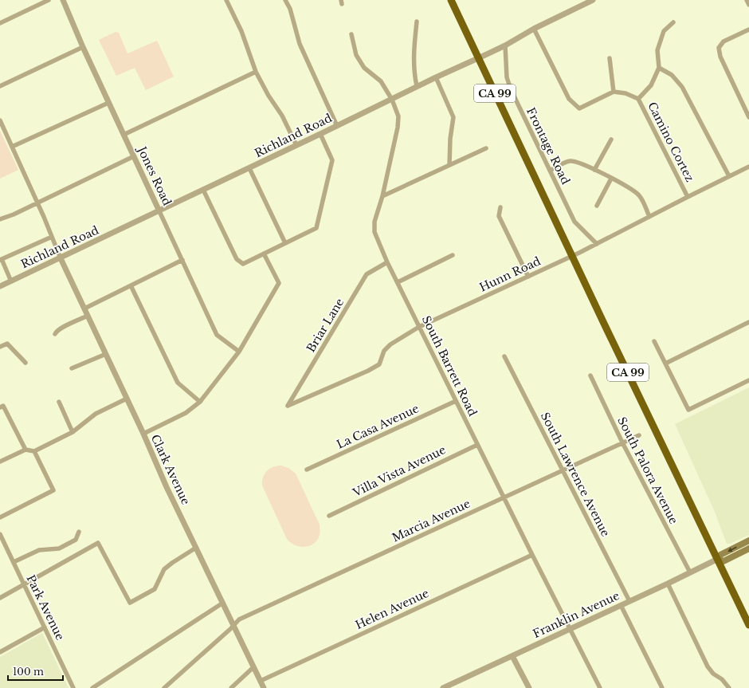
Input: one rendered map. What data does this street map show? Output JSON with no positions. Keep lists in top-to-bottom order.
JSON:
{
  "streets": {
    "highway": ["CA 99"],
    "street": [
      "Richland Road",
      "Camino Cortez",
      "Frontage Road",
      "Jones Road",
      "Hunn Road",
      "Briar Lane",
      "South Barrett Road",
      "La Casa Avenue",
      "Clark Avenue",
      "South Palora Avenue",
      "Villa Vista Avenue",
      "South Lawrence Avenue",
      "Marcia Avenue",
      "Park Avenue",
      "Helen Avenue",
      "Franklin Avenue"
    ]
  },
  "crossings": [
    ["CA 99", "Richland Road"],
    ["CA 99", "Hunn Road"],
    ["CA 99", "Franklin Avenue"],
    ["Richland Road", "Frontage Road"],
    ["Richland Road", "Jones Road"],
    ["Richland Road", "South Barrett Road"],
    ["Richland Road", "Clark Avenue"],
    ["Camino Cortez", "Hunn Road"],
    ["Frontage Road", "Hunn Road"],
    ["Hunn Road", "Briar Lane"],
    ["Hunn Road", "South Barrett Road"],
    ["Briar Lane", "South Barrett Road"],
    ["South Barrett Road", "La Casa Avenue"],
    ["South Barrett Road", "Villa Vista Avenue"],
    ["South Barrett Road", "Marcia Avenue"],
    ["South Barrett Road", "Helen Avenue"],
    ["South Barrett Road", "Franklin Avenue"],
    ["Clark Avenue", "Marcia Avenue"],
    ["Clark Avenue", "Helen Avenue"],
    ["South Palora Avenue", "Marcia Avenue"],
    ["South Palora Avenue", "Franklin Avenue"],
    ["South Lawrence Avenue", "Marcia Avenue"],
    ["South Lawrence Avenue", "Franklin Avenue"]
  ],
  "scale_bar": "100 m"
}
